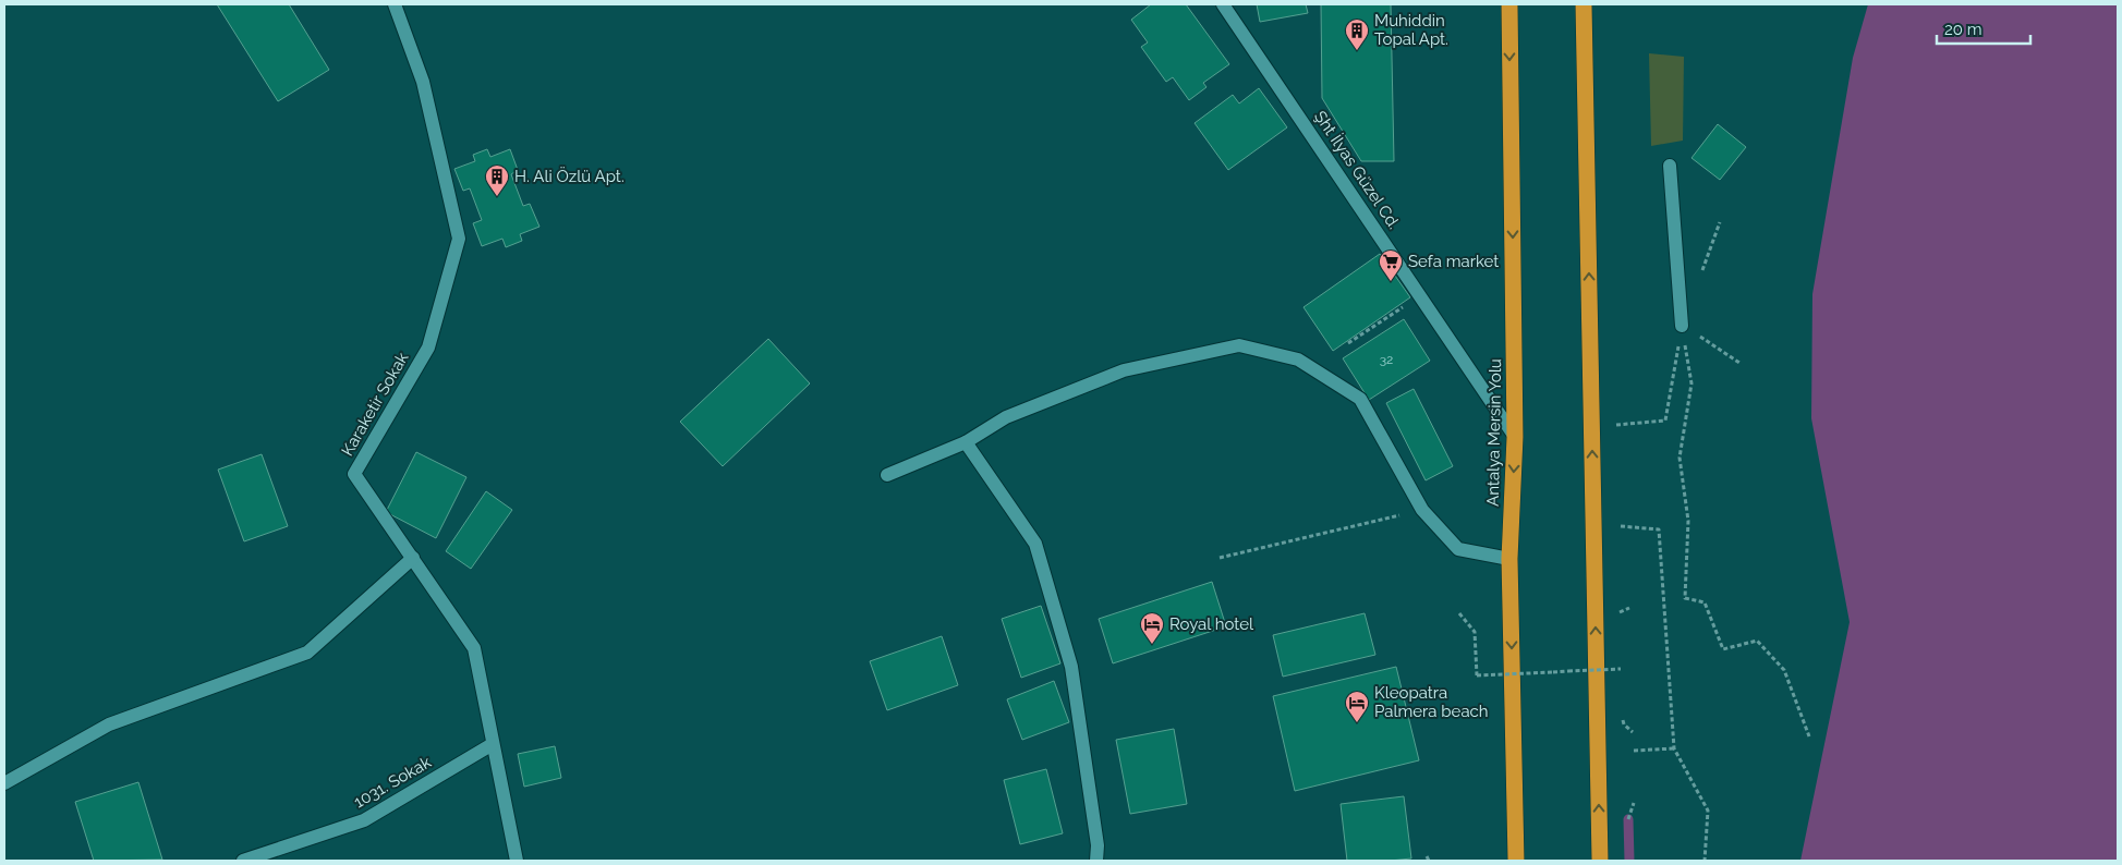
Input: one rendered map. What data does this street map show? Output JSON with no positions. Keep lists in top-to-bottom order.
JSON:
{
  "streets": {
    "highway": ["Antalya Mersin Yolu"],
    "street": ["Şht İlyas Güzel Cd.", "Karaketir Sokak", "1031. Sokak"]
  },
  "crossings": [
    ["Şht İlyas Güzel Cd.", "Antalya Mersin Yolu"],
    ["Karaketir Sokak", "1031. Sokak"]
  ],
  "places": {
    "building": ["Muhiddin Topal Apt.", "H. Ali Özlü Apt."],
    "supermarket": ["Sefa market"],
    "hotel": ["Royal hotel", "Kleopatra Palmera beach"]
  },
  "house_numbers": ["32"],
  "scale_bar": "20 m"
}
